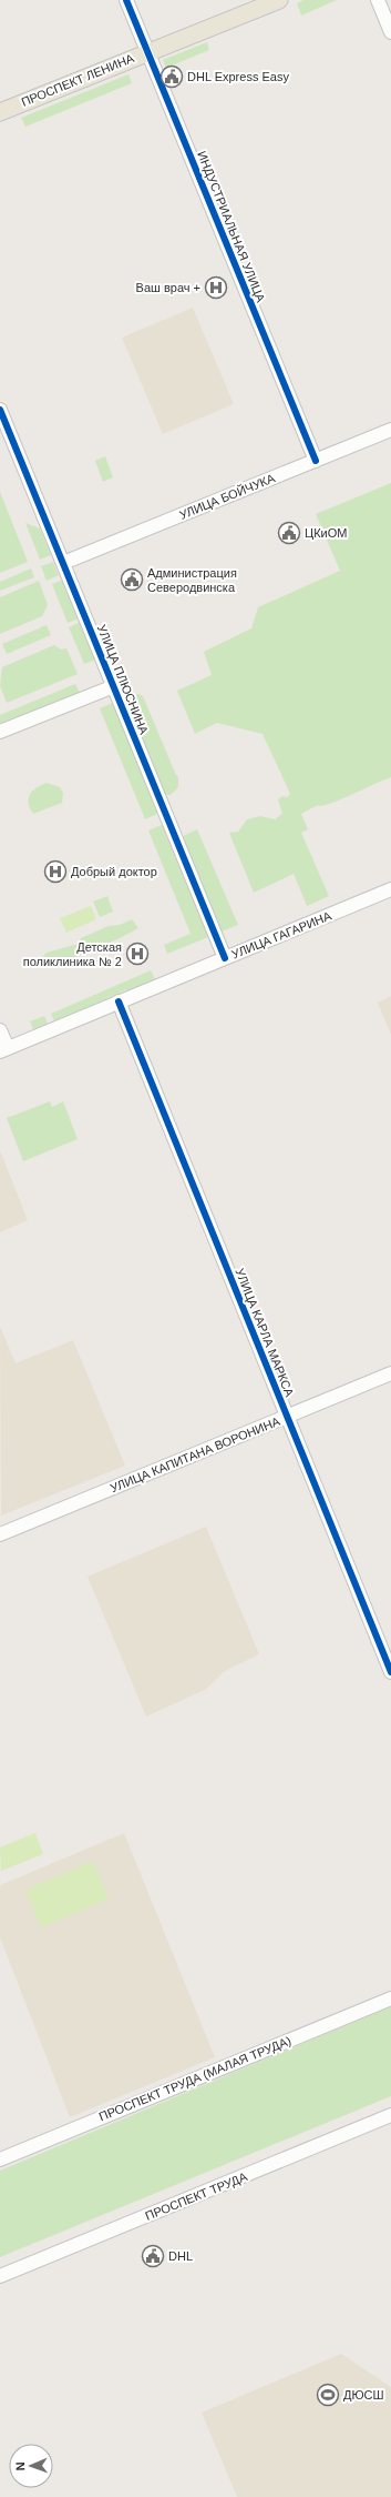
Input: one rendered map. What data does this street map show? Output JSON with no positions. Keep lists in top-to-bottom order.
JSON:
{
  "streets": {
    "main road": ["ПРОСПЕКТ ЛЕНИНА"],
    "street": [
      "ИНДУСТРИАЛЬНАЯ УЛИЦА",
      "УЛИЦА БОЙЧУКА",
      "УЛИЦА ПЛЮСНИНА",
      "УЛИЦА ГАГАРИНА",
      "УЛИЦА КАРЛА МАРКСА",
      "УЛИЦА КАПИТАНА ВОРОНИНА",
      "ПРОСПЕКТ ТРУДА (МАЛАЯ ТРУДА)",
      "ПРОСПЕКТ ТРУДА"
    ]
  },
  "crossings": [
    ["ПРОСПЕКТ ЛЕНИНА", "ИНДУСТРИАЛЬНАЯ УЛИЦА"],
    ["ИНДУСТРИАЛЬНАЯ УЛИЦА", "УЛИЦА БОЙЧУКА"],
    ["УЛИЦА БОЙЧУКА", "УЛИЦА ПЛЮСНИНА"],
    ["УЛИЦА ПЛЮСНИНА", "УЛИЦА ГАГАРИНА"],
    ["УЛИЦА ГАГАРИНА", "УЛИЦА КАРЛА МАРКСА"],
    ["УЛИЦА КАРЛА МАРКСА", "УЛИЦА КАПИТАНА ВОРОНИНА"]
  ],
  "places": {
    "public building": [
      "DHL Express Easy",
      "ЦКиОМ",
      "Администрация Северодвинска",
      "DHL"
    ],
    "hospital": ["Ваш врач +", "Добрый доктор", "Детская поликлиника № 2"],
    "sports": ["ДЮСШ"]
  },
  "north": "left"
}
